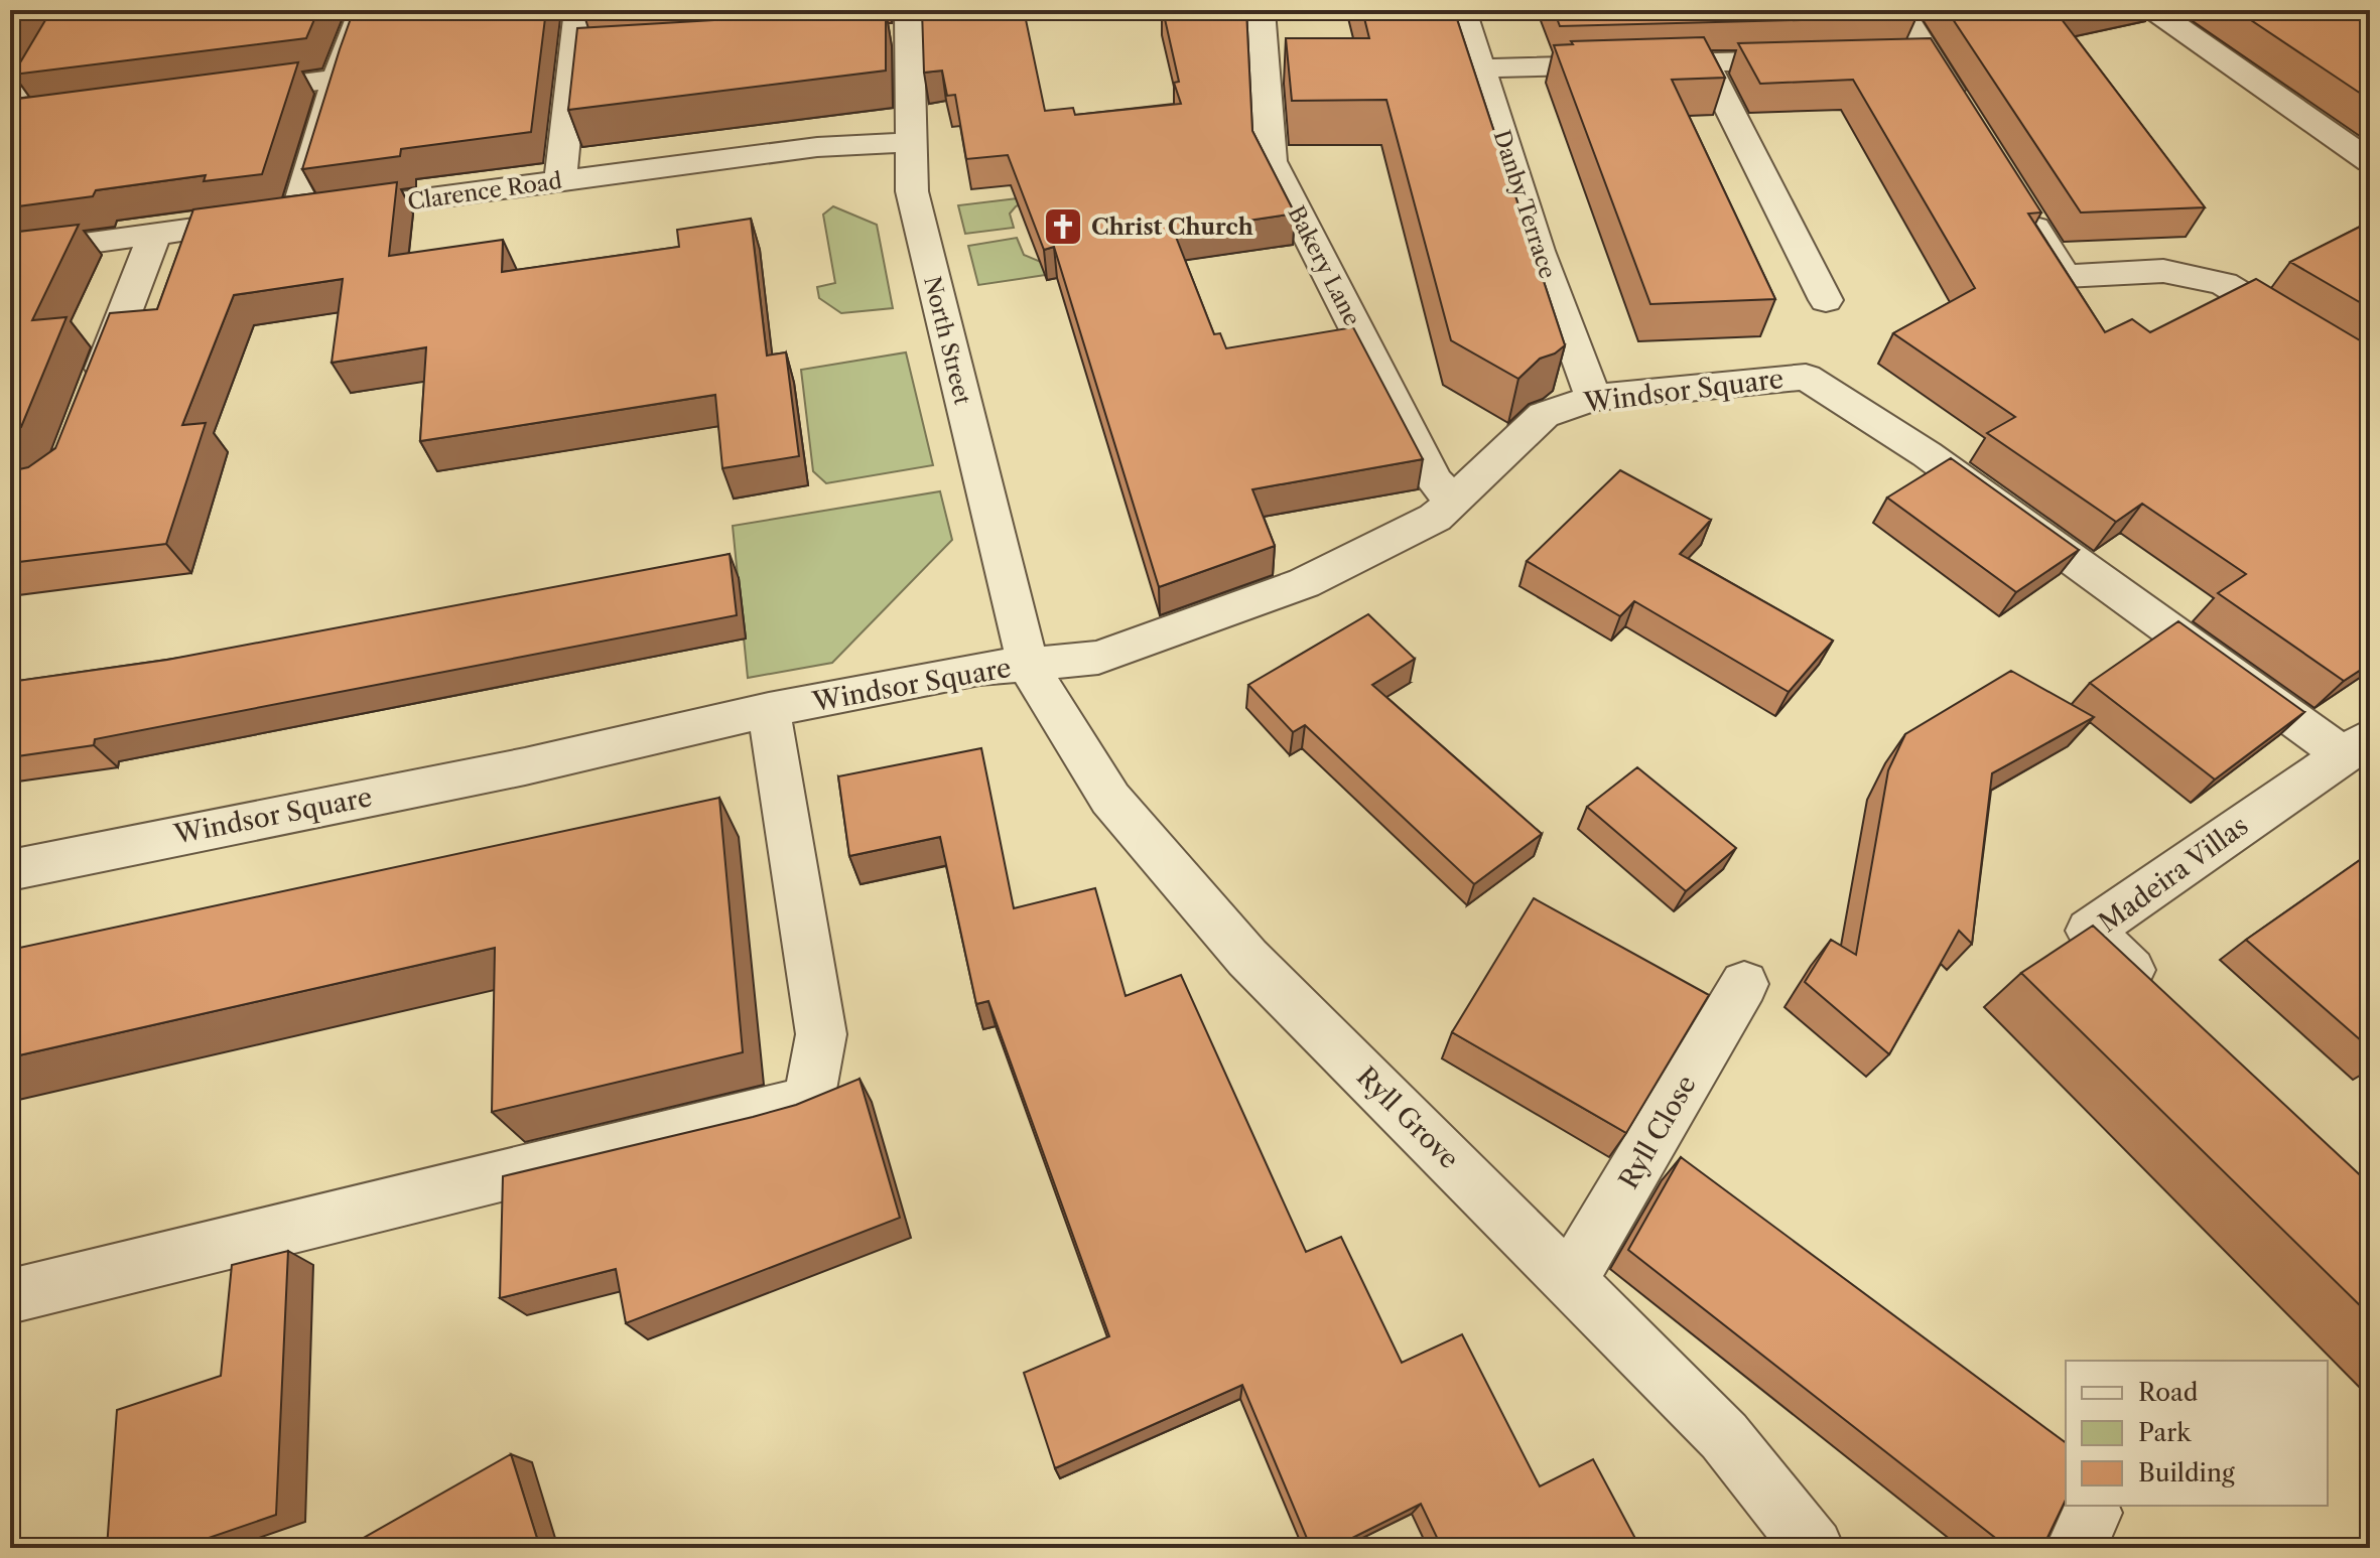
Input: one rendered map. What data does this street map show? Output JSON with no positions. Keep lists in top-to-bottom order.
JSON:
{
  "streets": {
    "street": [
      "Clarence Road",
      "Danby Terrace",
      "Bakery Lane",
      "North Street",
      "Windsor Square",
      "Madeira Villas",
      "Ryll Grove",
      "Ryll Close"
    ]
  },
  "crossings": [
    ["Clarence Road", "North Street"],
    ["Danby Terrace", "Windsor Square"],
    ["Bakery Lane", "Windsor Square"],
    ["North Street", "Windsor Square"],
    ["North Street", "Ryll Grove"],
    ["Windsor Square", "Madeira Villas"],
    ["Windsor Square", "Ryll Grove"],
    ["Ryll Grove", "Ryll Close"]
  ],
  "places": {
    "church": ["Christ Church"]
  },
  "legend": ["Road", "Park", "Building"]
}
